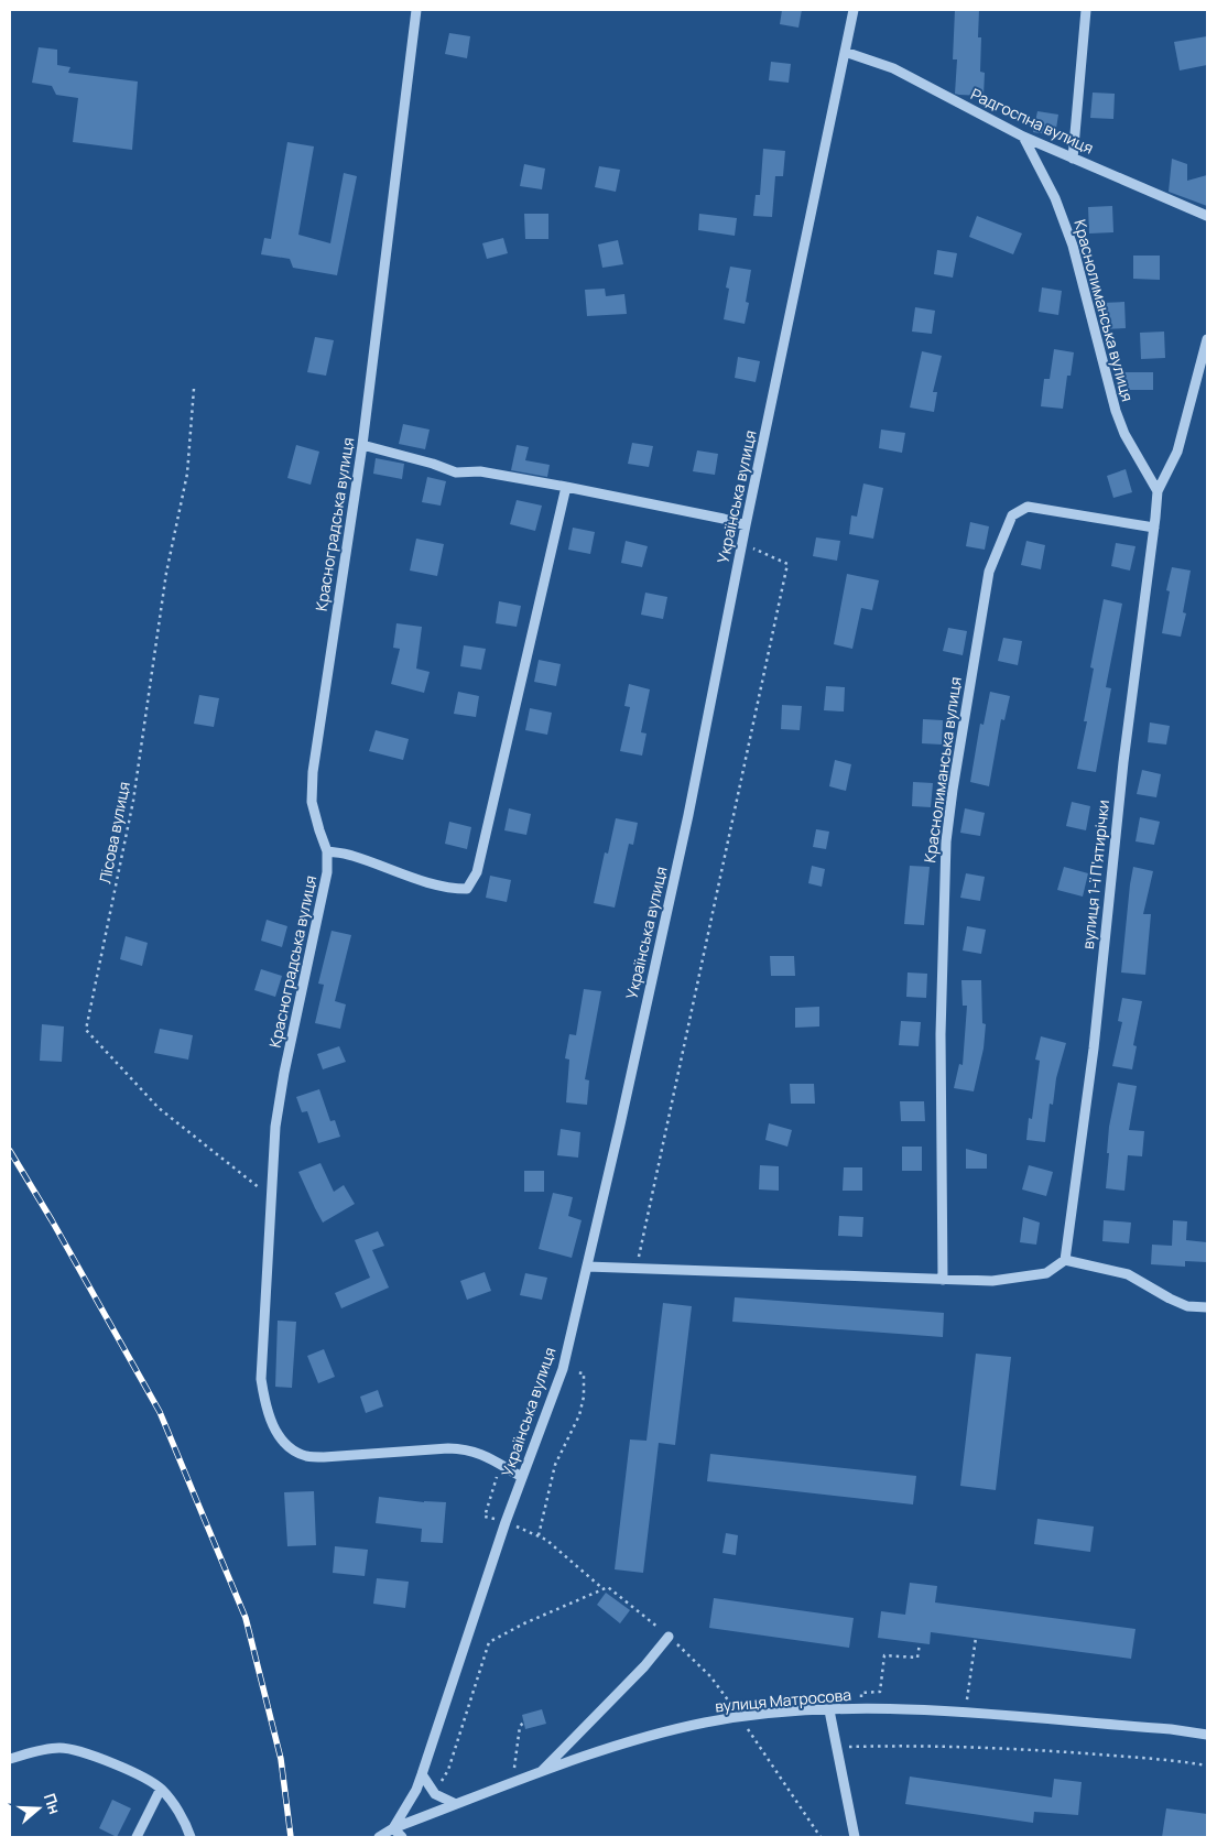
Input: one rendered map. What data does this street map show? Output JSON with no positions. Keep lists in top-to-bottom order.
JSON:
{
  "streets": {
    "street": [
      "Радгоспна вулиця",
      "Краснолиманська вулиця",
      "Українська вулиця",
      "Красноградська вулиця",
      "вулиця 1-ї П'ятирічки",
      "вулиця Матросова"
    ],
    "path": ["Лісова вулиця"]
  },
  "crossings": [
    ["Радгоспна вулиця", "Краснолиманська вулиця"],
    ["Радгоспна вулиця", "Українська вулиця"],
    ["Краснолиманська вулиця", "вулиця 1-ї П'ятирічки"],
    ["Українська вулиця", "Красноградська вулиця"],
    ["Українська вулиця", "вулиця Матросова"],
    ["Красноградська вулиця", "Лісова вулиця"]
  ],
  "north": "right"
}
